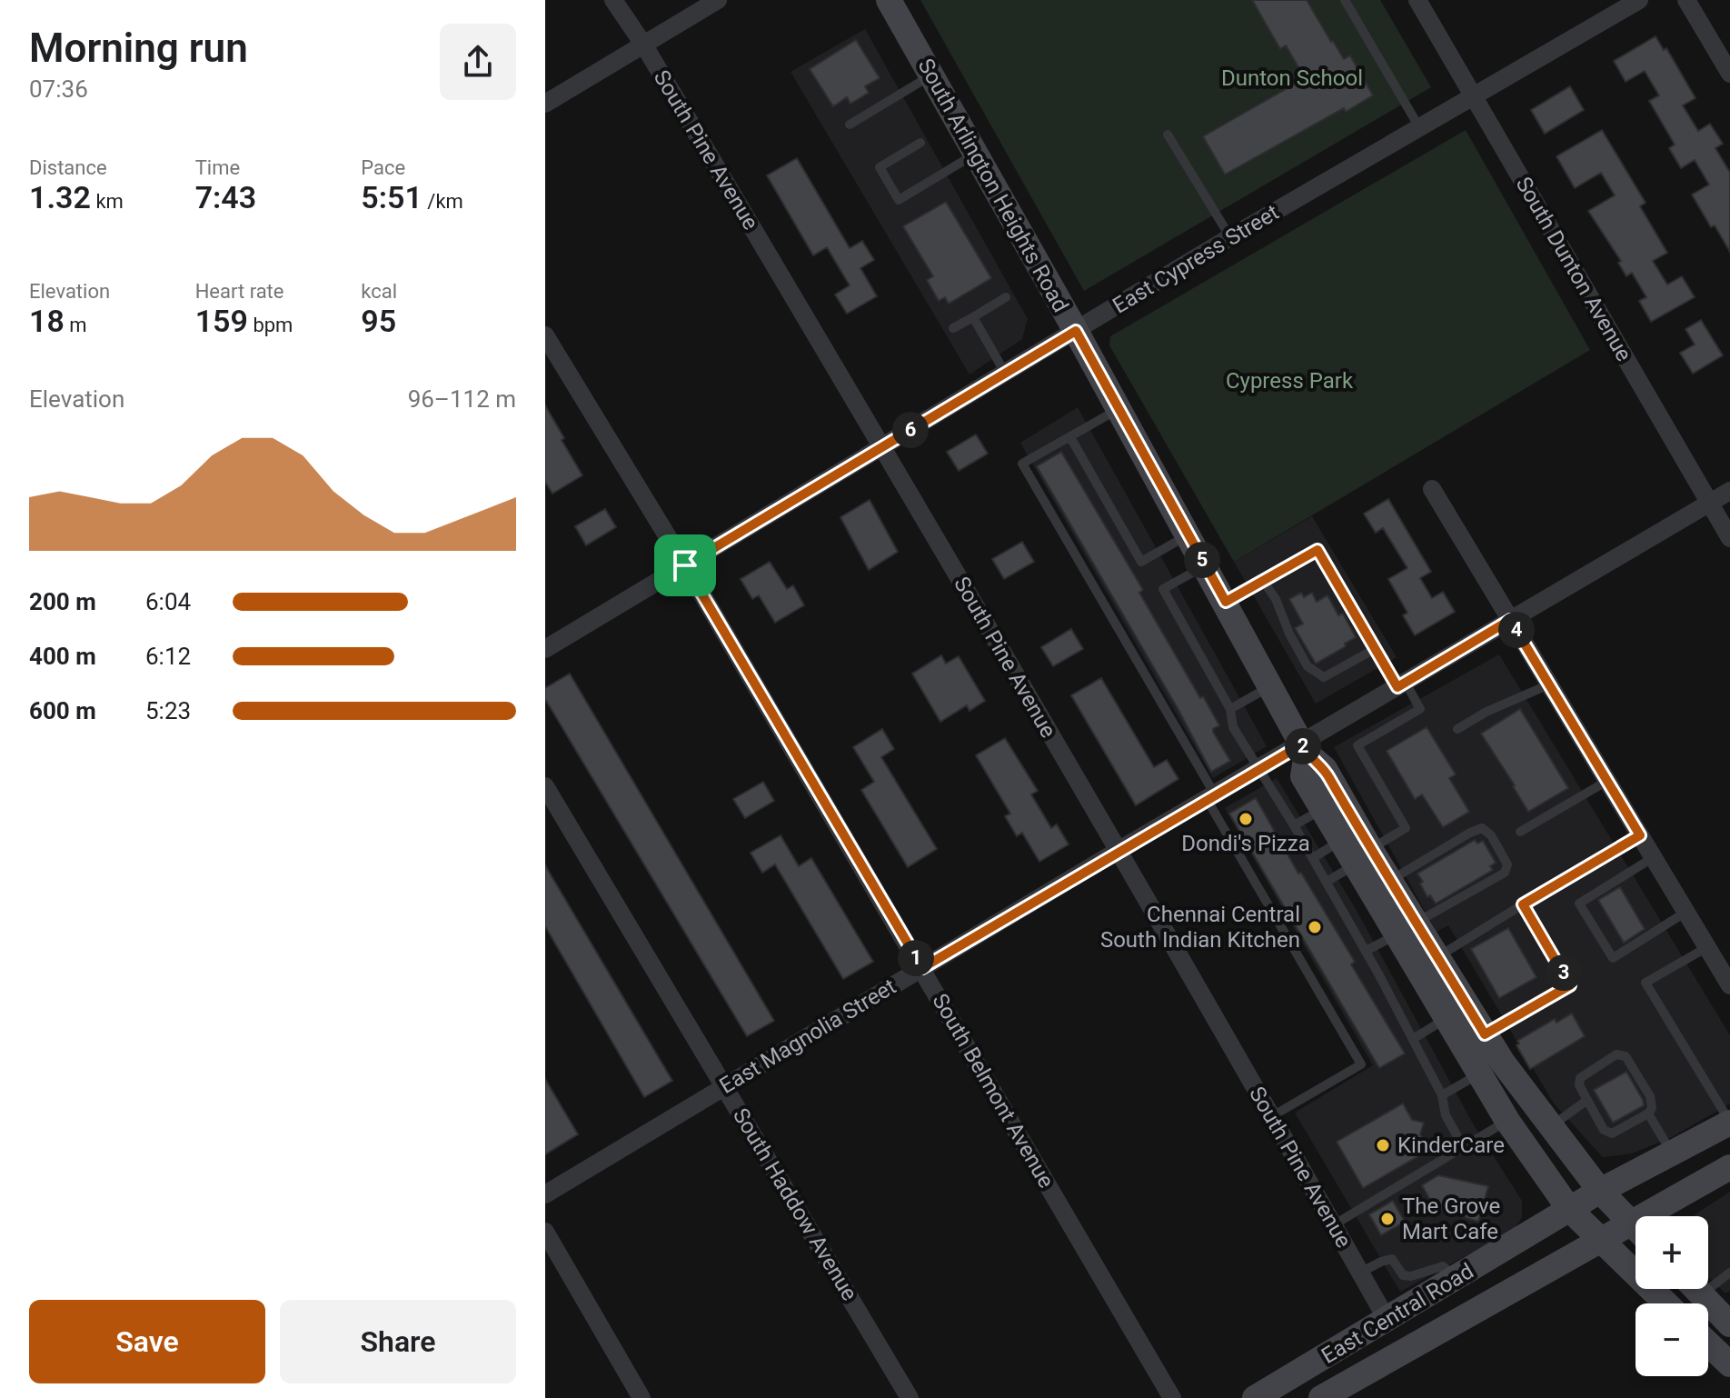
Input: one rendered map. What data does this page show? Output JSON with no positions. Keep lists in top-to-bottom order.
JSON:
{
  "streets": {
    "main road": ["South Arlington Heights Road", "East Central Road"],
    "street": [
      "South Pine Avenue",
      "East Cypress Street",
      "South Dunton Avenue",
      "East Magnolia Street",
      "South Belmont Avenue",
      "South Haddow Avenue"
    ]
  },
  "crossings": [
    ["South Pine Avenue", "East Cypress Street"],
    ["South Pine Avenue", "East Magnolia Street"],
    ["South Pine Avenue", "East Central Road"],
    ["South Arlington Heights Road", "East Cypress Street"],
    ["South Arlington Heights Road", "East Magnolia Street"],
    ["South Arlington Heights Road", "East Central Road"],
    ["East Cypress Street", "South Dunton Avenue"],
    ["East Cypress Street", "South Belmont Avenue"],
    ["South Dunton Avenue", "East Magnolia Street"],
    ["East Magnolia Street", "South Belmont Avenue"],
    ["East Magnolia Street", "South Haddow Avenue"]
  ],
  "parks": ["Dunton School", "Cypress Park"],
  "places": [
    "Dondi's Pizza",
    "Chennai Central South Indian Kitchen",
    "KinderCare",
    "The Grove Mart Cafe"
  ],
  "page": {
    "heading": ["Morning run", "07:36"],
    "stats": [
      ["Distance", "1.32 km"],
      ["Time", "7:43"],
      ["Pace", "5:51 /km"],
      ["Elevation", "18 m"],
      ["Heart rate", "159 bpm"],
      ["kcal", "95"]
    ],
    "chart": ["Elevation", "96–112 m"],
    "pins": [
      "6",
      "5",
      "4",
      "2",
      "1",
      "3"
    ],
    "list": [
      {
        "name": "200 m",
        "note": "6:04"
      },
      {
        "name": "400 m",
        "note": "6:12"
      },
      {
        "name": "600 m",
        "note": "5:23"
      }
    ],
    "map_buttons": ["+", "−"],
    "buttons": ["Save", "Share"]
  }
}
